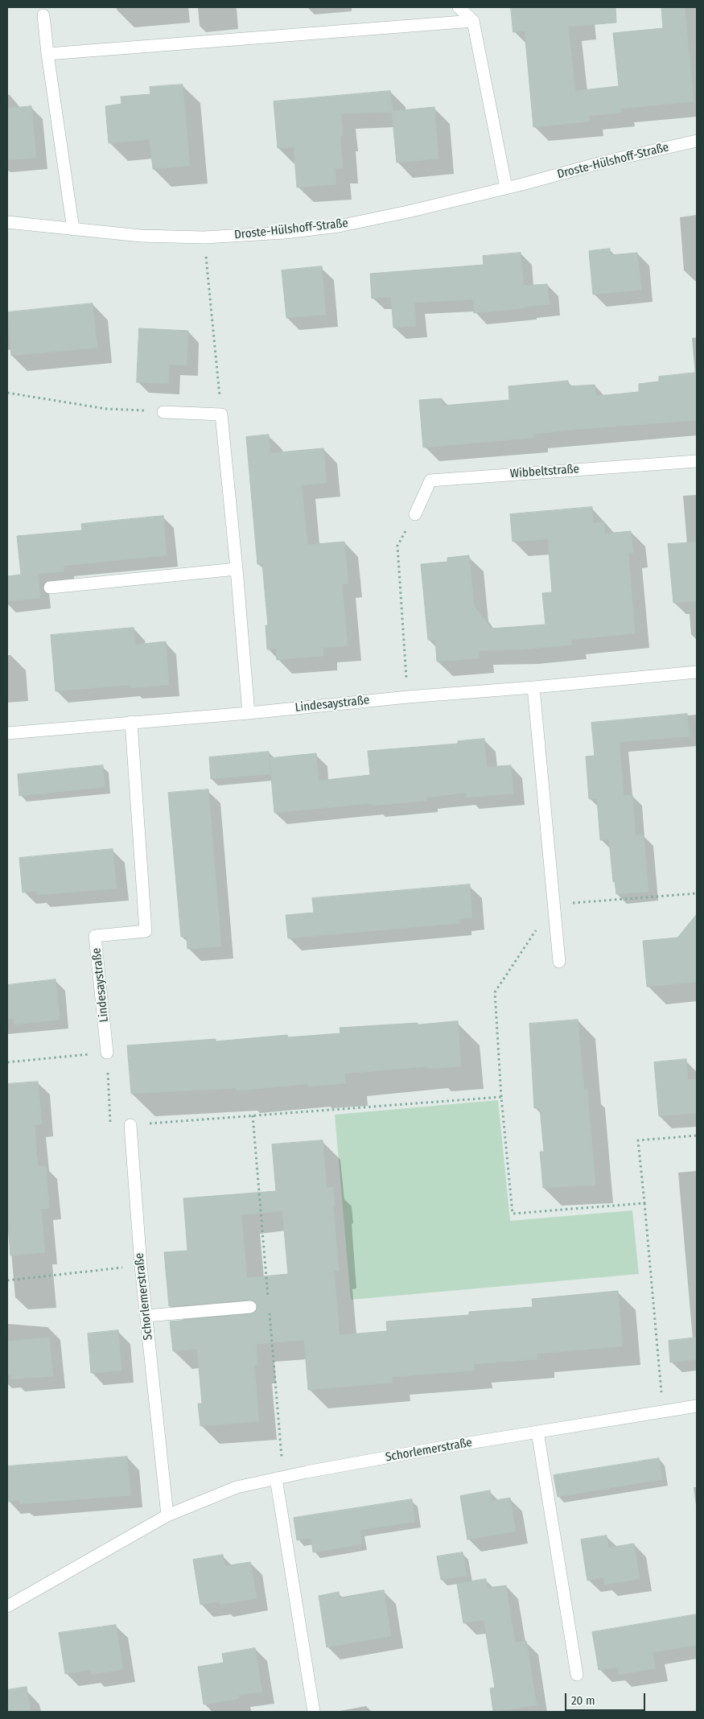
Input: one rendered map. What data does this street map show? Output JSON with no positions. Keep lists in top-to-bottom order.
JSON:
{
  "streets": {
    "street": [
      "Droste-Hülshoff-Straße",
      "Wibbeltstraße",
      "Lindesaystraße",
      "Schorlemerstraße"
    ]
  },
  "scale_bar": "20 m"
}
